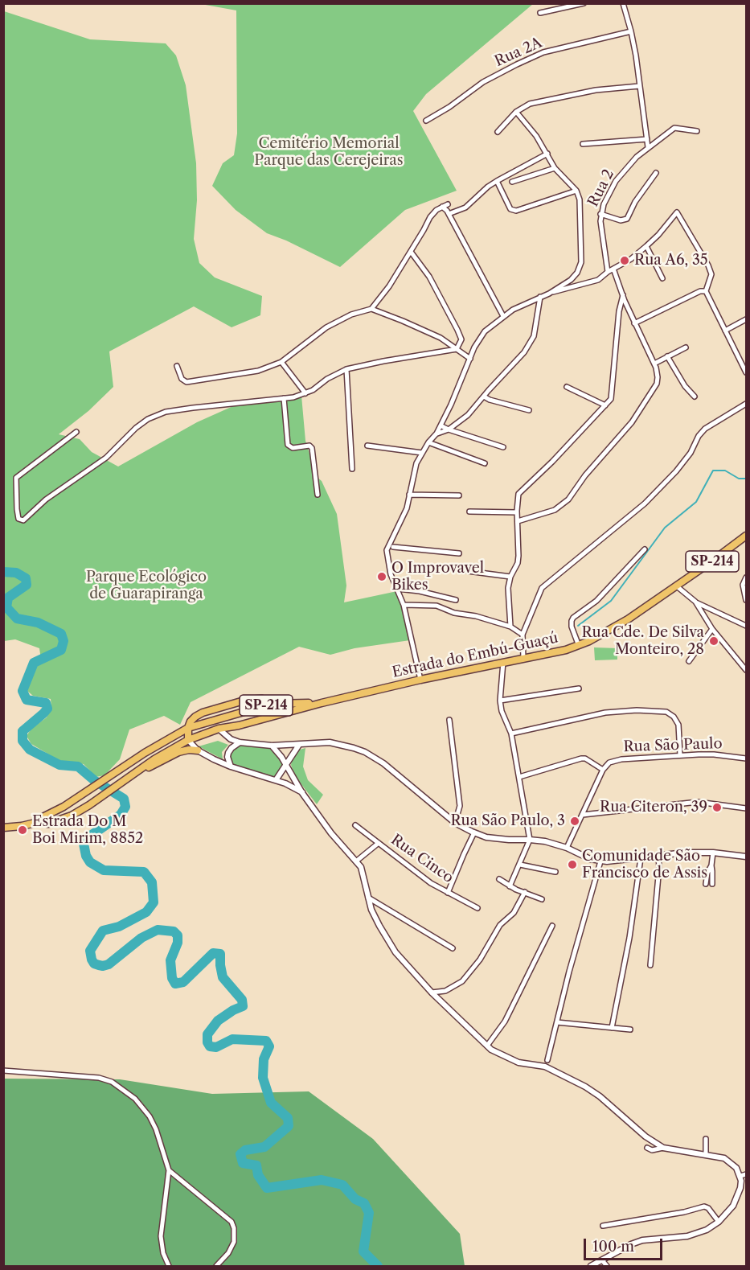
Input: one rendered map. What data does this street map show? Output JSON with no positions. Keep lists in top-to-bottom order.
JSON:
{
  "streets": {
    "main road": ["SP-214", "Estrada do Embú-Guaçú"],
    "street": [
      "Rua 2A",
      "Rua 2",
      "Rua São Paulo",
      "Rua Cinco"
    ]
  },
  "parks": ["Cemitério Memorial Parque das Cerejeiras", "Parque Ecológico de Guarapiranga"],
  "places": [
    "Rua A6, 35",
    "O Improvavel Bikes",
    "Rua Cde. De Silva Monteiro, 28",
    "Rua Citeron, 39",
    "Rua São Paulo, 3",
    "Estrada Do M Boi Mirim, 8852",
    "Comunidade São Francisco de Assis"
  ],
  "scale_bar": "100 m"
}
